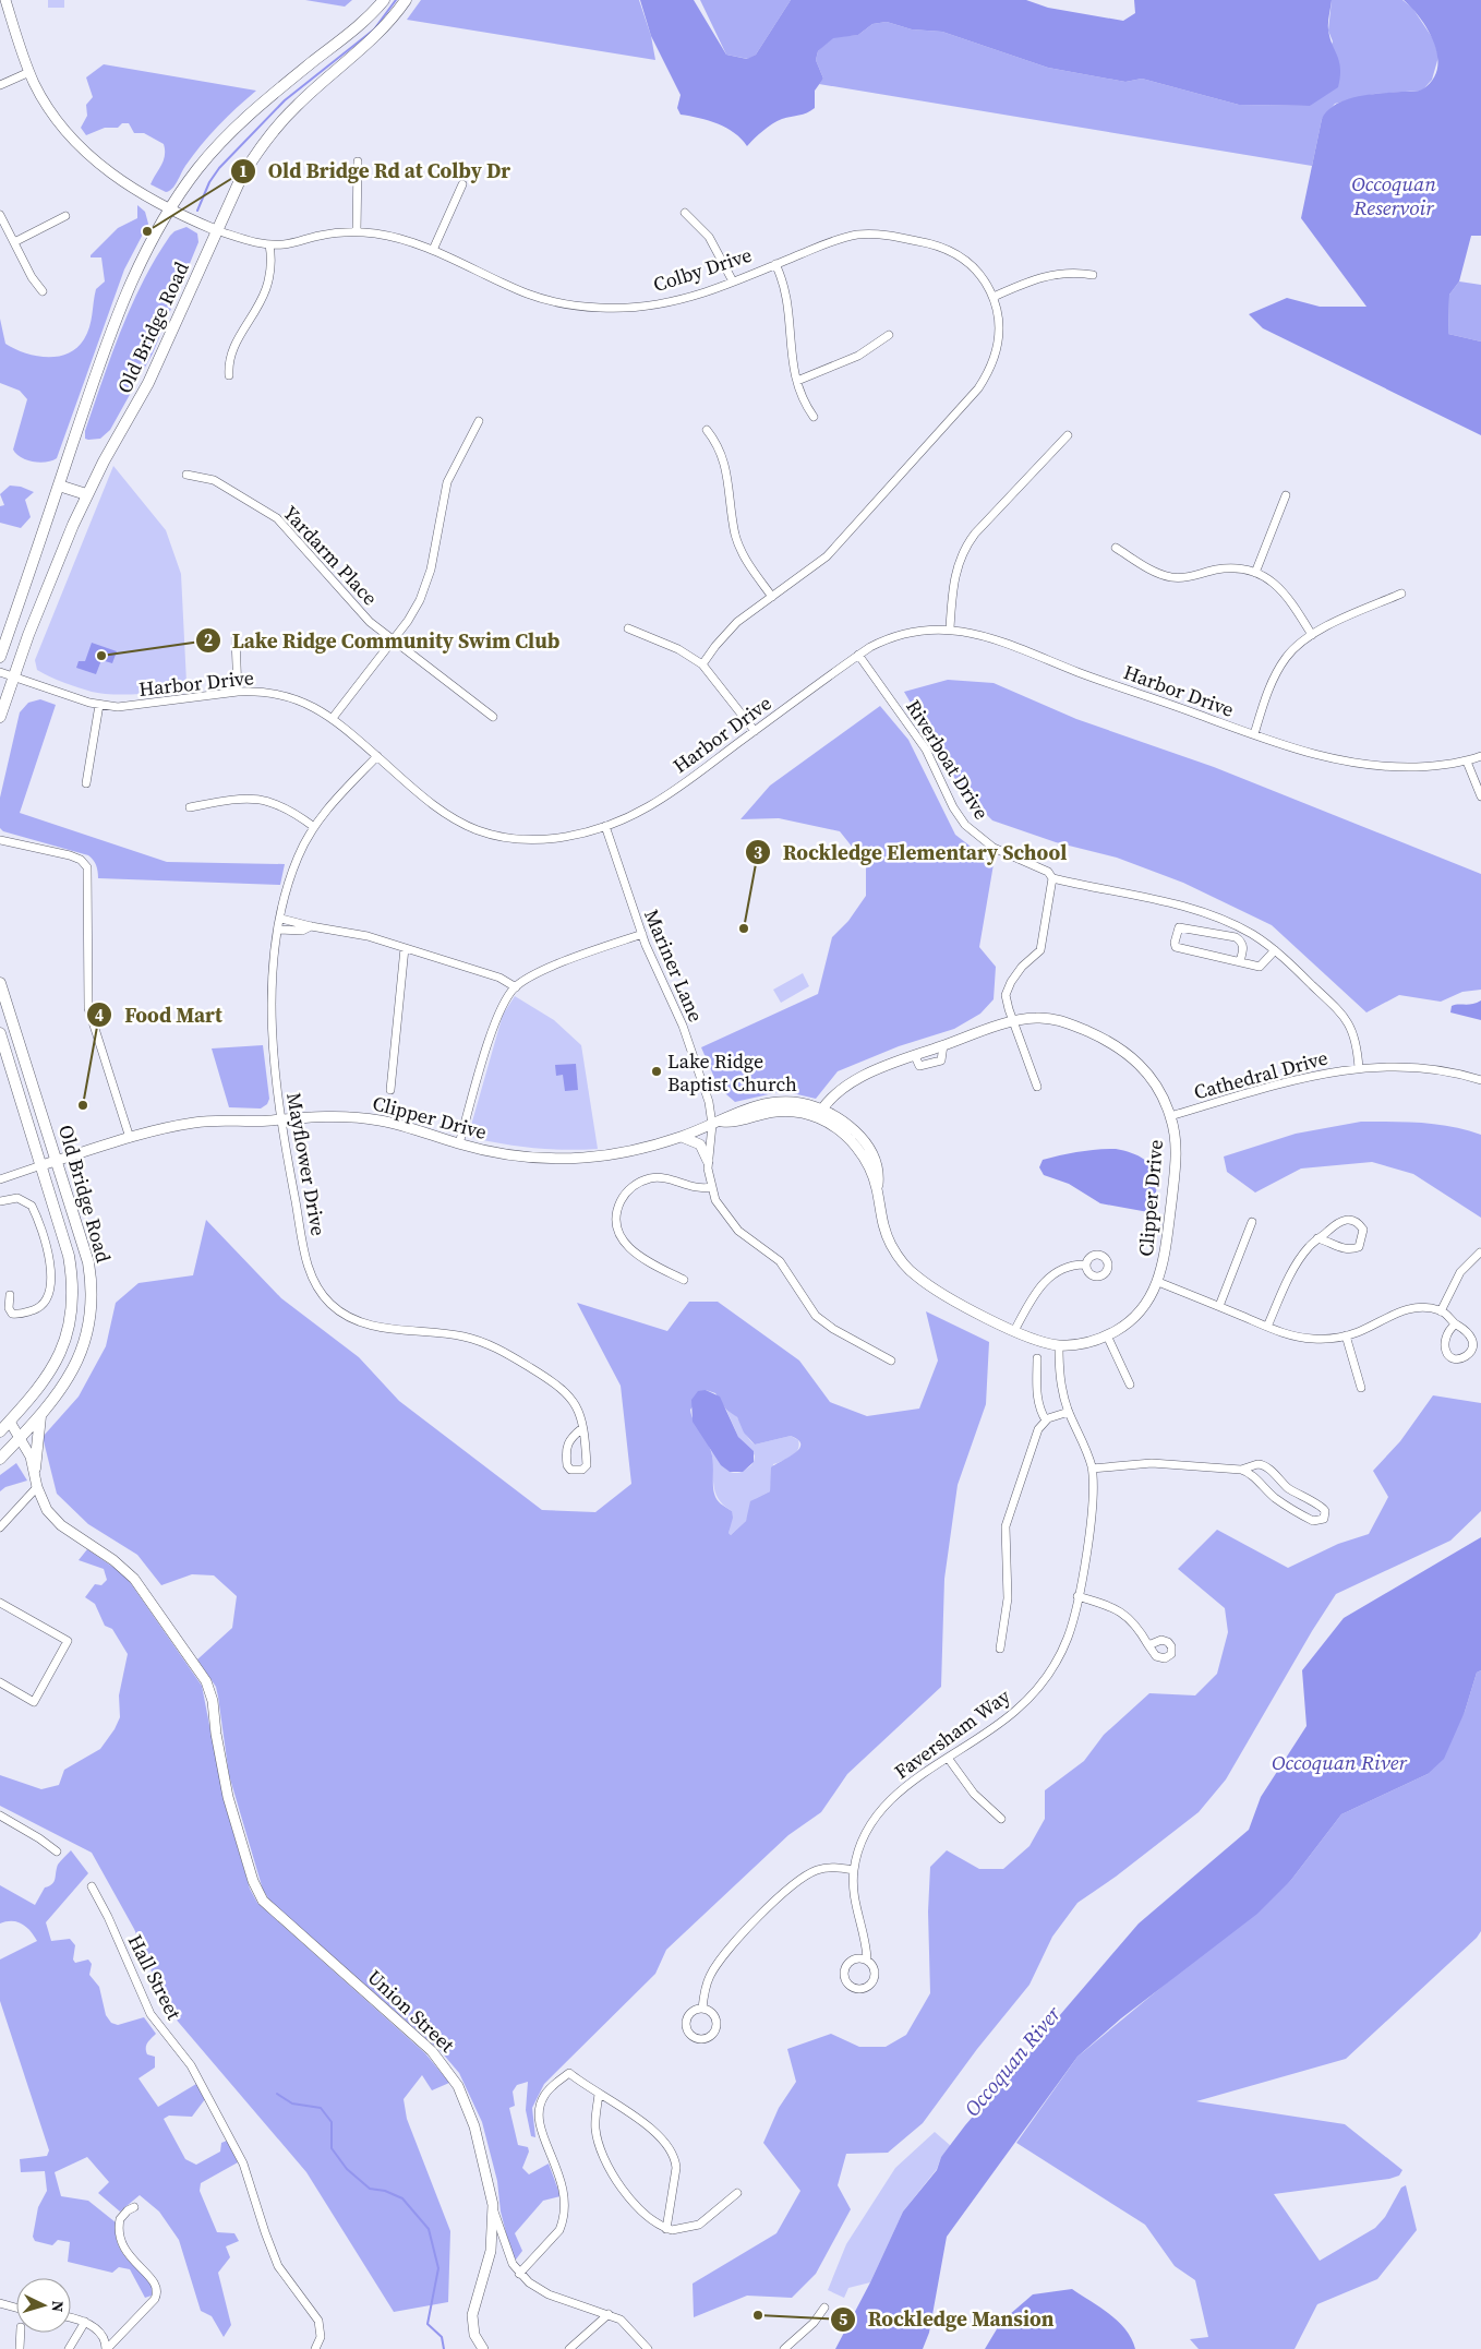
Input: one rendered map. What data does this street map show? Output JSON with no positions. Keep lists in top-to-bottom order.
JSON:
{
  "streets": {
    "main road": ["Old Bridge Road"],
    "street": [
      "Colby Drive",
      "Yardarm Place",
      "Harbor Drive",
      "Riverboat Drive",
      "Mariner Lane",
      "Cathedral Drive",
      "Clipper Drive",
      "Mayflower Drive",
      "Faversham Way",
      "Hall Street",
      "Union Street"
    ]
  },
  "crossings": [
    ["Colby Drive", "Old Bridge Road"],
    ["Old Bridge Road", "Harbor Drive"],
    ["Old Bridge Road", "Clipper Drive"],
    ["Old Bridge Road", "Union Street"],
    ["Harbor Drive", "Riverboat Drive"],
    ["Harbor Drive", "Mariner Lane"],
    ["Harbor Drive", "Mayflower Drive"],
    ["Mariner Lane", "Clipper Drive"],
    ["Cathedral Drive", "Clipper Drive"],
    ["Clipper Drive", "Mayflower Drive"],
    ["Clipper Drive", "Faversham Way"]
  ],
  "water": ["Occoquan Reservoir", "Occoquan River"],
  "places": [
    "Old Bridge Rd at Colby Dr",
    "Lake Ridge Community Swim Club",
    "Rockledge Elementary School",
    "Lake Ridge Baptist Church",
    "Food Mart",
    "Rockledge Mansion"
  ],
  "north": "right"
}
